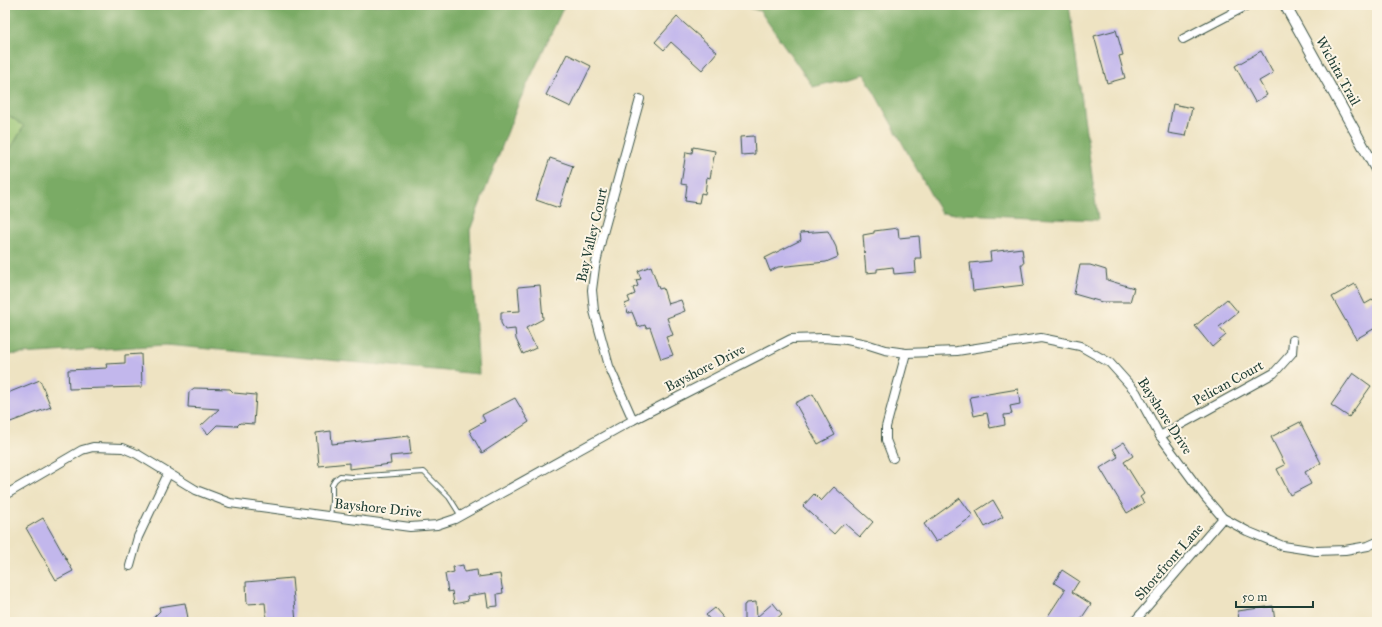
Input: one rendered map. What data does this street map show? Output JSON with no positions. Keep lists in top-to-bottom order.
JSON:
{
  "streets": {
    "street": [
      "Wichita Trail",
      "Bay Valley Court",
      "Bayshore Drive",
      "Pelican Court",
      "Shorefront Lane"
    ]
  },
  "crossings": [
    ["Bay Valley Court", "Bayshore Drive"],
    ["Bayshore Drive", "Pelican Court"],
    ["Bayshore Drive", "Shorefront Lane"]
  ],
  "scale_bar": "50 m"
}
